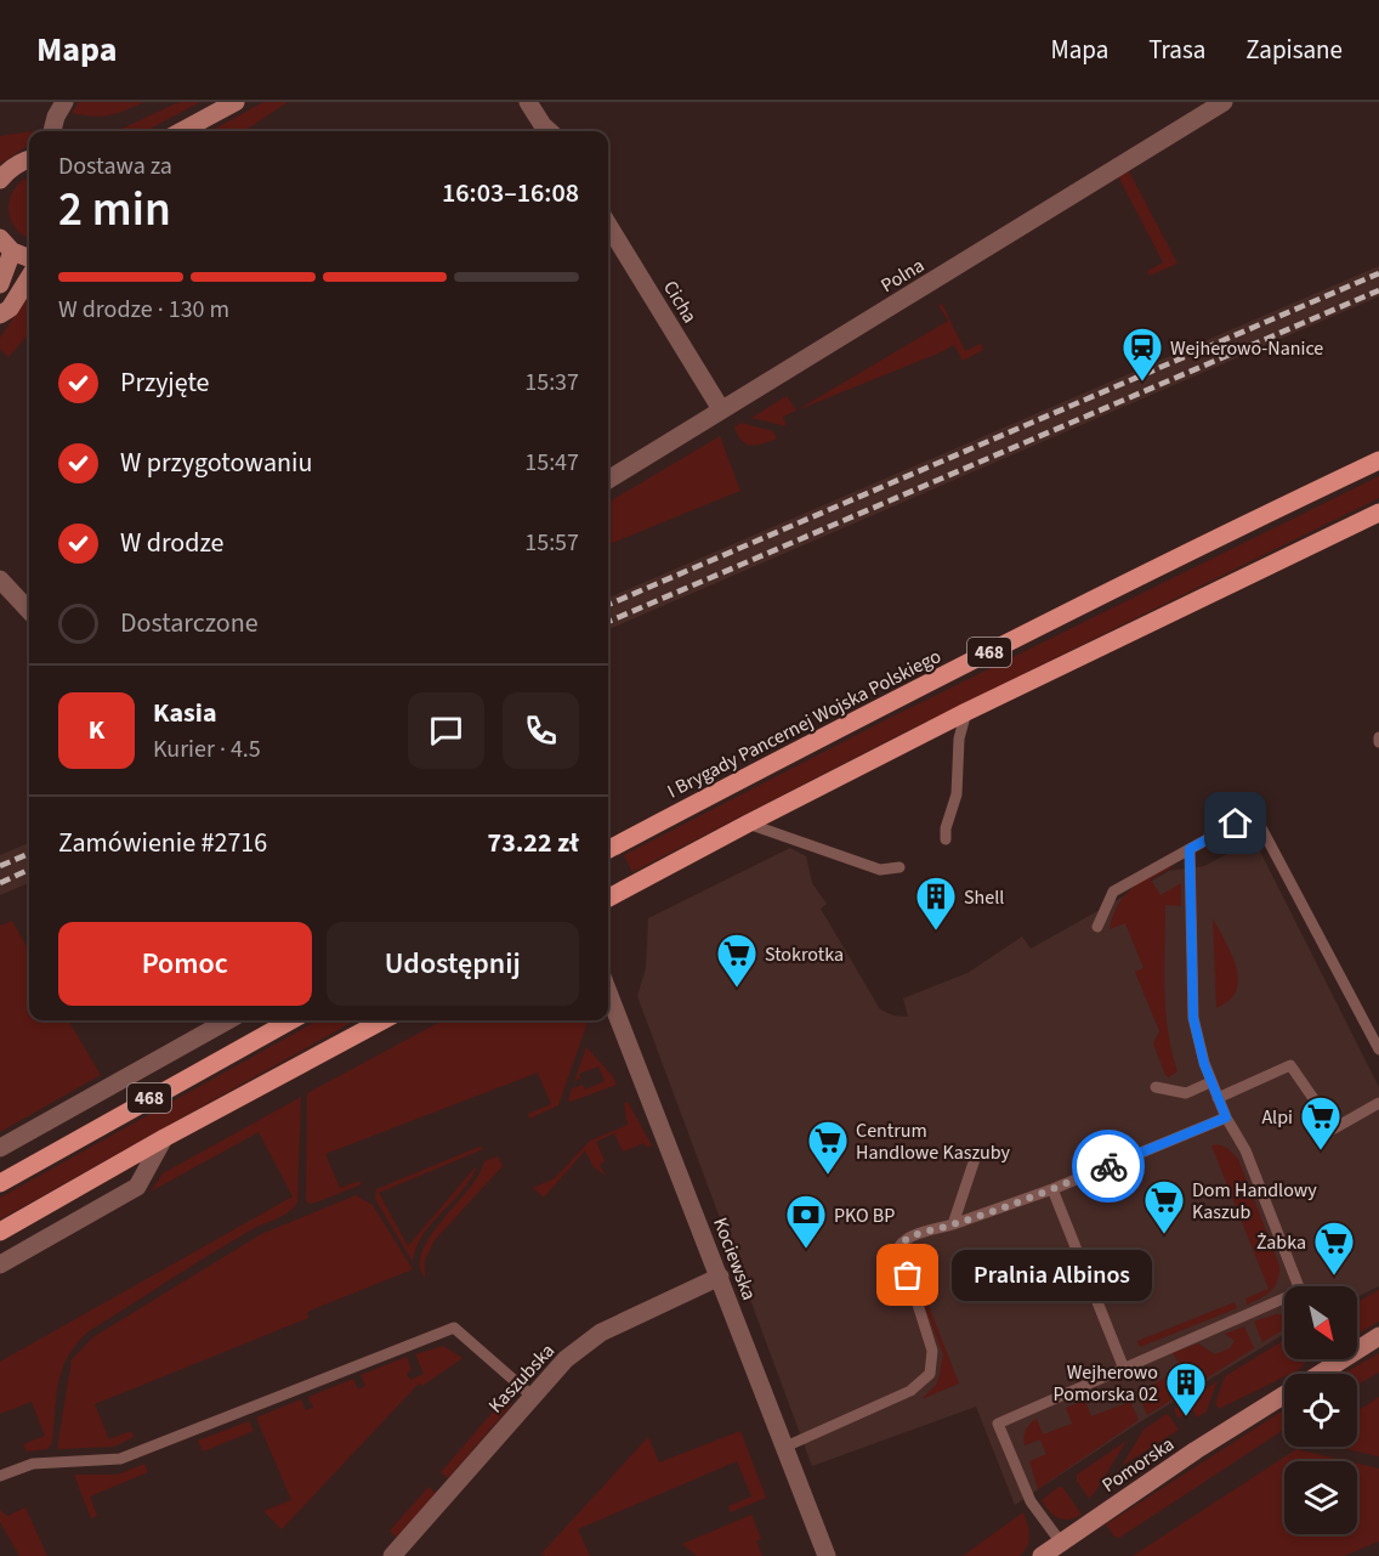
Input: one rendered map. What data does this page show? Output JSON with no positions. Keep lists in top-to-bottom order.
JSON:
{
  "streets": {
    "main road": ["468", "I Brygady Pancernej Wojska Polskiego"],
    "street": [
      "Polna",
      "Cicha",
      "Kociewska",
      "Kaszubska",
      "Pomorska"
    ]
  },
  "crossings": [
    ["Polna", "Cicha"],
    ["Kociewska", "Kaszubska"]
  ],
  "places": {
    "station": ["Wejherowo-Nanice"],
    "building": ["Shell", "Wejherowo Pomorska 02"],
    "supermarket": [
      "Stokrotka",
      "Alpi",
      "Centrum Handlowe Kaszuby",
      "Dom Handlowy Kaszub",
      "Żabka"
    ],
    "bank": ["PKO BP"],
    "other": ["Pralnia Albinos"]
  },
  "north": "bottom right",
  "page": {
    "header": "Mapa",
    "nav": ["Mapa", "Trasa", "Zapisane"],
    "heading": ["2 min", "Dostawa za", "16:03–16:08"],
    "panel": [
      "Kasia",
      "Kurier · 4.5",
      "Zamówienie #2716",
      "73.22 zł"
    ],
    "bar": "W drodze · 130 m",
    "list": [
      ["Przyjęte", "15:37"],
      ["W przygotowaniu", "15:47"],
      ["W drodze", "15:57"],
      "Dostarczone"
    ],
    "round": "K",
    "buttons": ["Pomoc", "Udostępnij"],
    "bubble": "Pralnia Albinos"
  }
}
